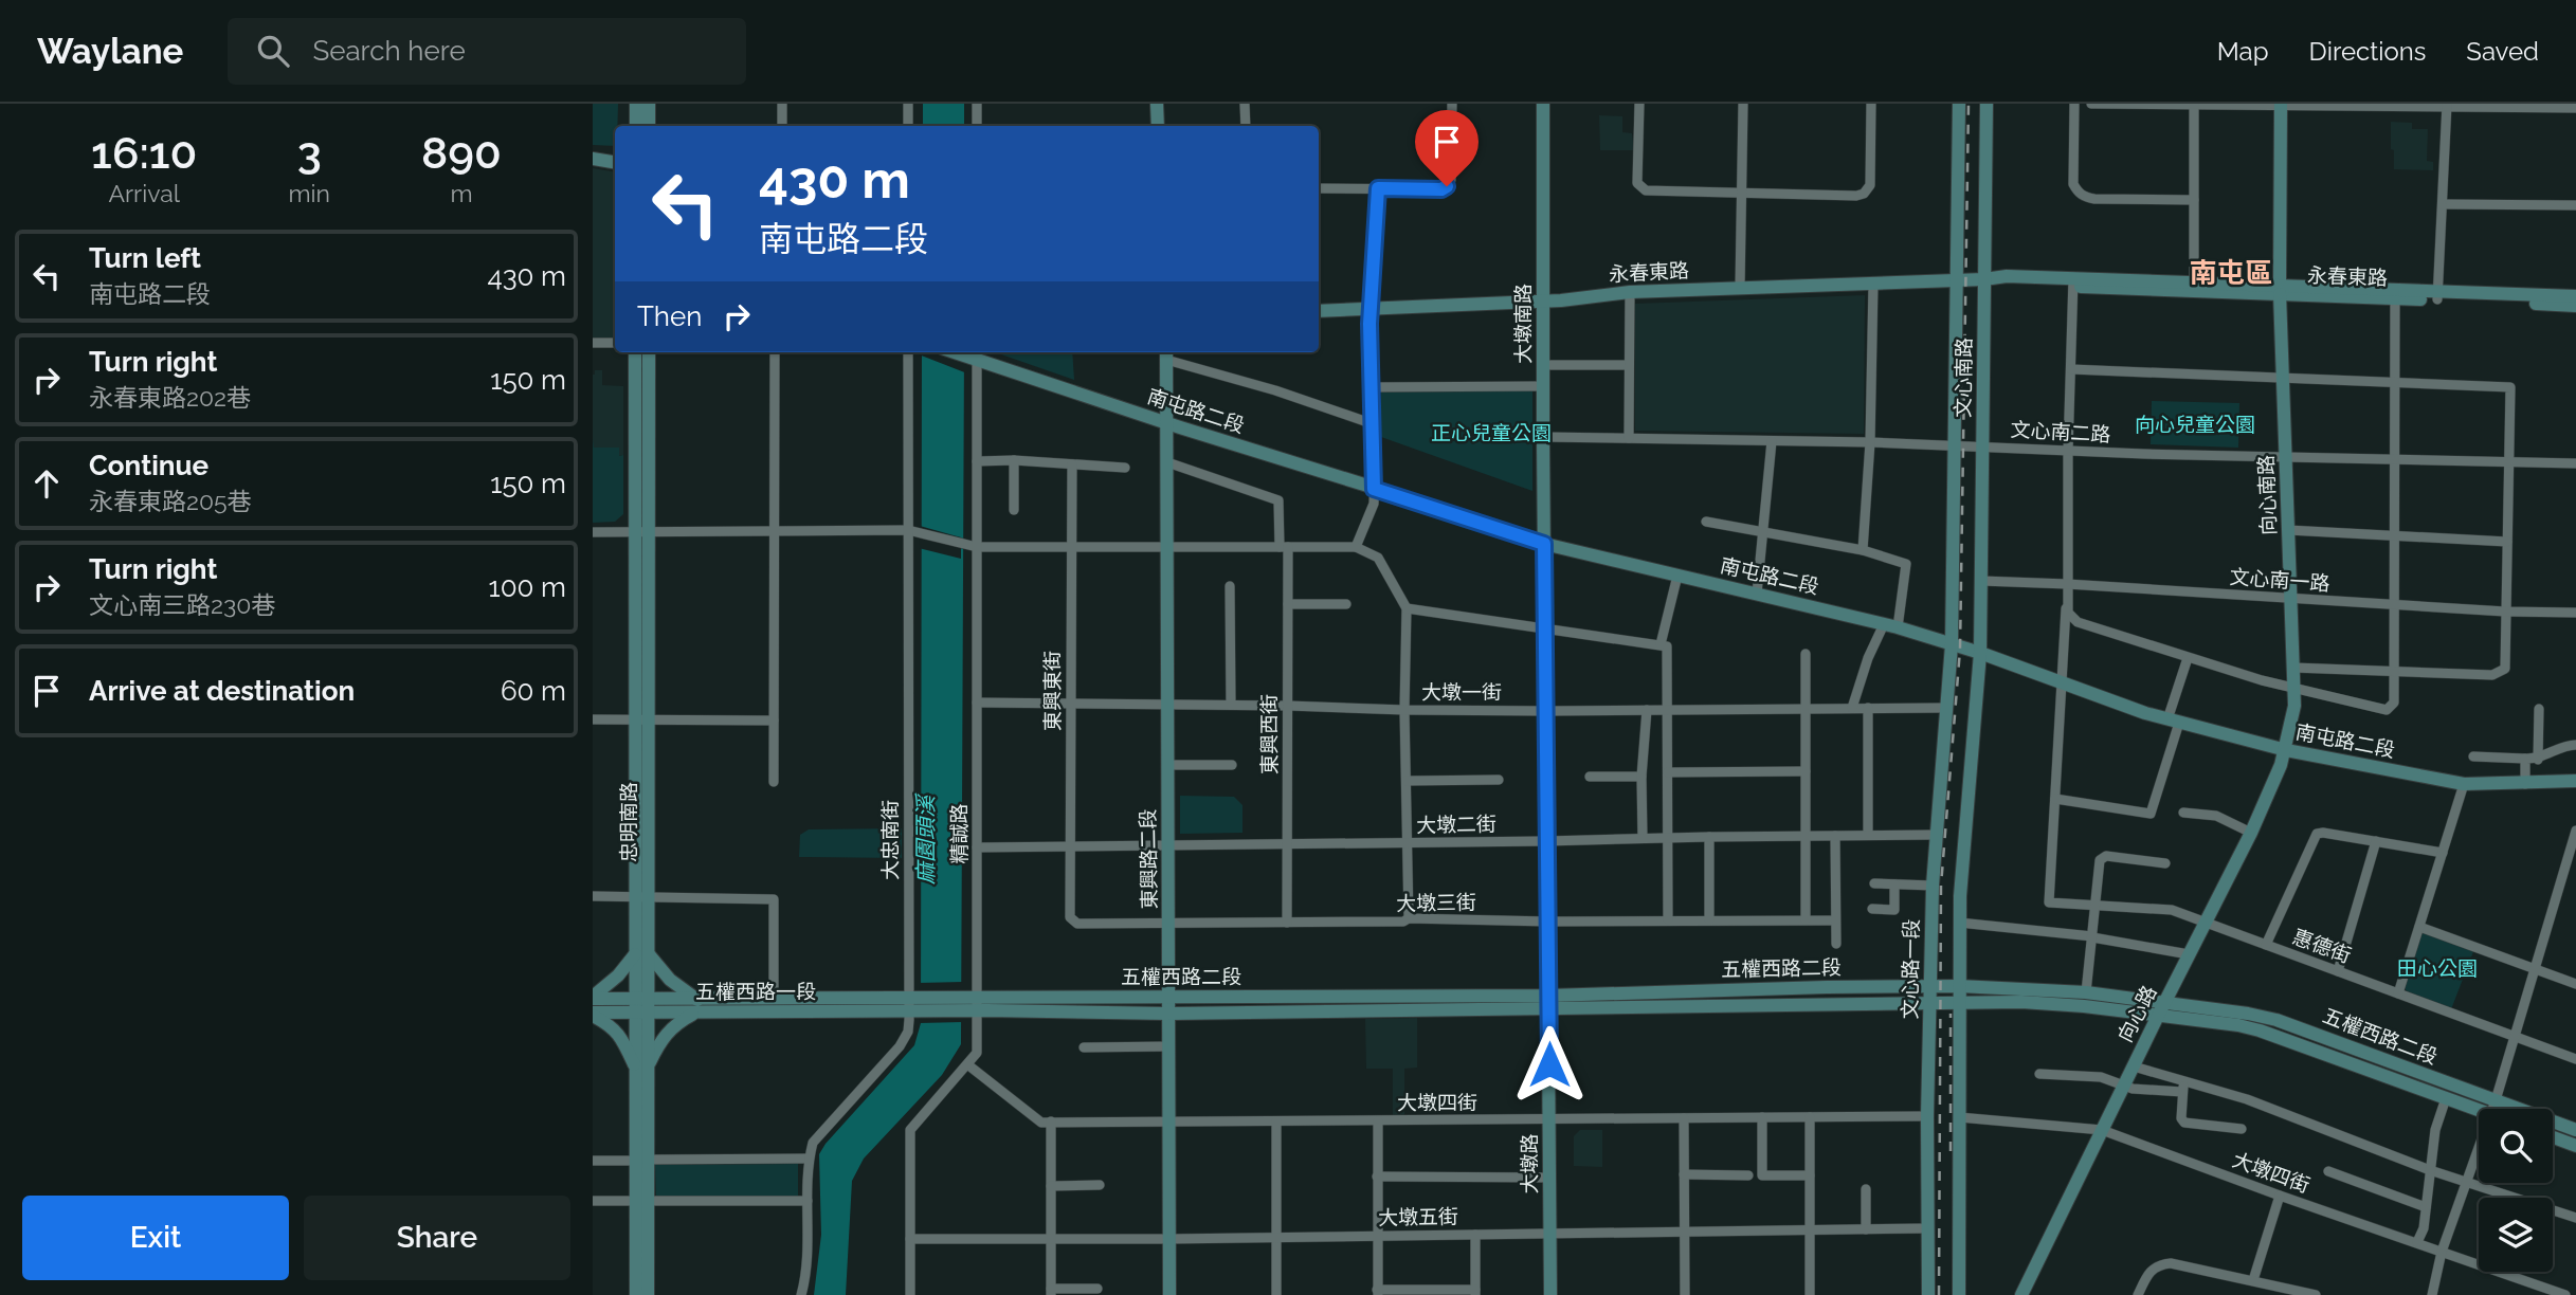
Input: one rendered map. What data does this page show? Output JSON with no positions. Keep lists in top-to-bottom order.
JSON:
{
  "streets": {
    "main road": [
      "永春東路",
      "大墩南路",
      "文心南路",
      "南屯路二段",
      "向心南路",
      "忠明南路",
      "東興路二段",
      "五權西路二段",
      "文心路一段",
      "五權西路一段",
      "向心路",
      "大墩路"
    ],
    "street": [
      "文心南二路",
      "文心南一路",
      "東興東街",
      "大墩一街",
      "東興西街",
      "大墩二街",
      "精誠路",
      "大忠南街",
      "大墩三街",
      "惠德街",
      "大墩四街",
      "大墩五街"
    ]
  },
  "crossings": [
    ["永春東路", "大墩南路"],
    ["永春東路", "文心南路"],
    ["永春東路", "向心南路"],
    ["大墩南路", "南屯路二段"],
    ["大墩南路", "文心南二路"],
    ["大墩南路", "大墩路"],
    ["文心南路", "南屯路二段"],
    ["文心南路", "文心南二路"],
    ["文心南路", "文心南一路"],
    ["文心南路", "文心路一段"],
    ["南屯路二段", "向心南路"],
    ["南屯路二段", "精誠路"],
    ["南屯路二段", "東興路二段"],
    ["南屯路二段", "文心路一段"],
    ["南屯路二段", "向心路"],
    ["南屯路二段", "大墩路"],
    ["文心南二路", "向心南路"],
    ["向心南路", "文心南一路"],
    ["向心南路", "向心路"],
    ["東興東街", "大墩一街"],
    ["東興東街", "大墩二街"],
    ["東興東街", "大墩三街"],
    ["大墩一街", "東興西街"],
    ["大墩一街", "精誠路"],
    ["大墩一街", "東興路二段"],
    ["大墩一街", "文心路一段"],
    ["大墩一街", "大墩路"],
    ["東興西街", "大墩二街"],
    ["東興西街", "東興路二段"],
    ["東興西街", "大墩三街"],
    ["忠明南路", "五權西路一段"],
    ["大墩二街", "精誠路"],
    ["大墩二街", "東興路二段"],
    ["大墩二街", "文心路一段"],
    ["大墩二街", "大墩路"],
    ["精誠路", "五權西路二段"],
    ["精誠路", "大墩四街"],
    ["精誠路", "大墩五街"],
    ["大忠南街", "五權西路一段"],
    ["東興路二段", "大墩三街"],
    ["東興路二段", "五權西路二段"],
    ["東興路二段", "大墩四街"],
    ["東興路二段", "大墩五街"],
    ["大墩三街", "大墩路"],
    ["惠德街", "向心路"],
    ["五權西路二段", "文心路一段"],
    ["五權西路二段", "向心路"],
    ["五權西路二段", "大墩路"],
    ["文心路一段", "大墩四街"],
    ["文心路一段", "大墩五街"],
    ["向心路", "大墩四街"],
    ["大墩四街", "大墩路"],
    ["大墩路", "大墩五街"]
  ],
  "districts": ["南屯區"],
  "water": ["麻園頭溪"],
  "parks": ["向心兒童公園", "正心兒童公園", "田心公園"],
  "page": {
    "header": "Waylane",
    "search": "Search here",
    "nav": ["Map", "Directions", "Saved"],
    "eta": [
      "16:10",
      "Arrival",
      "3",
      "min",
      "890",
      "m"
    ],
    "turn": ["430 m", "南屯路二段"],
    "list": [
      {
        "name": "Turn left",
        "note": "南屯路二段",
        "value": "430 m"
      },
      {
        "name": "Turn right",
        "note": "永春東路202巷",
        "value": "150 m"
      },
      {
        "name": "Continue",
        "note": "永春東路205巷",
        "value": "150 m"
      },
      {
        "name": "Turn right",
        "note": "文心南三路230巷",
        "value": "100 m"
      },
      {
        "name": "Arrive at destination",
        "value": "60 m"
      }
    ],
    "then": "Then",
    "buttons": ["Exit", "Share"]
  }
}
